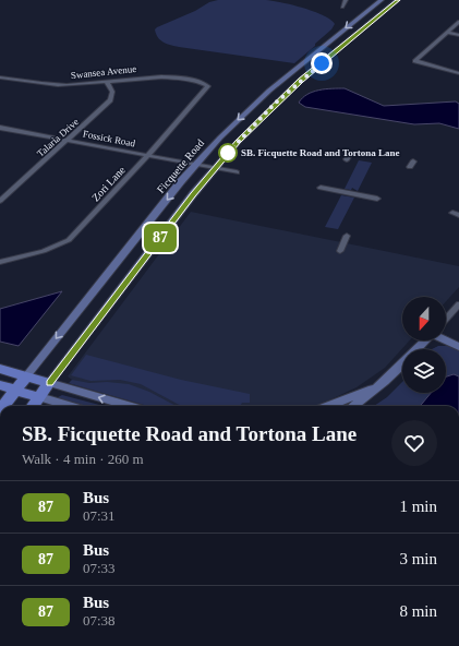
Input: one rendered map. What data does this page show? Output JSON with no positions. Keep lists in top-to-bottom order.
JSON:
{
  "streets": {
    "main road": ["Ficquette Road"],
    "street": [
      "Swansea Avenue",
      "Talaria Drive",
      "Fossick Road",
      "Zori Lane"
    ]
  },
  "crossings": [
    ["Swansea Avenue", "Talaria Drive"],
    ["Swansea Avenue", "Zori Lane"],
    ["Talaria Drive", "Fossick Road"],
    ["Fossick Road", "Ficquette Road"],
    ["Fossick Road", "Zori Lane"]
  ],
  "places": ["SB. Ficquette Road and Tortona Lane"],
  "lines": ["bus line 87"],
  "north": "bottom",
  "page": {
    "on_map": "87",
    "heading": ["SB. Ficquette Road and Tortona Lane", "Walk · 4 min · 260 m"],
    "list": [
      {
        "mark": "87",
        "name": "Bus",
        "note": "07:31",
        "value": "1 min"
      },
      {
        "mark": "87",
        "name": "Bus",
        "note": "07:33",
        "value": "3 min"
      },
      {
        "mark": "87",
        "name": "Bus",
        "note": "07:38",
        "value": "8 min"
      }
    ]
  }
}
